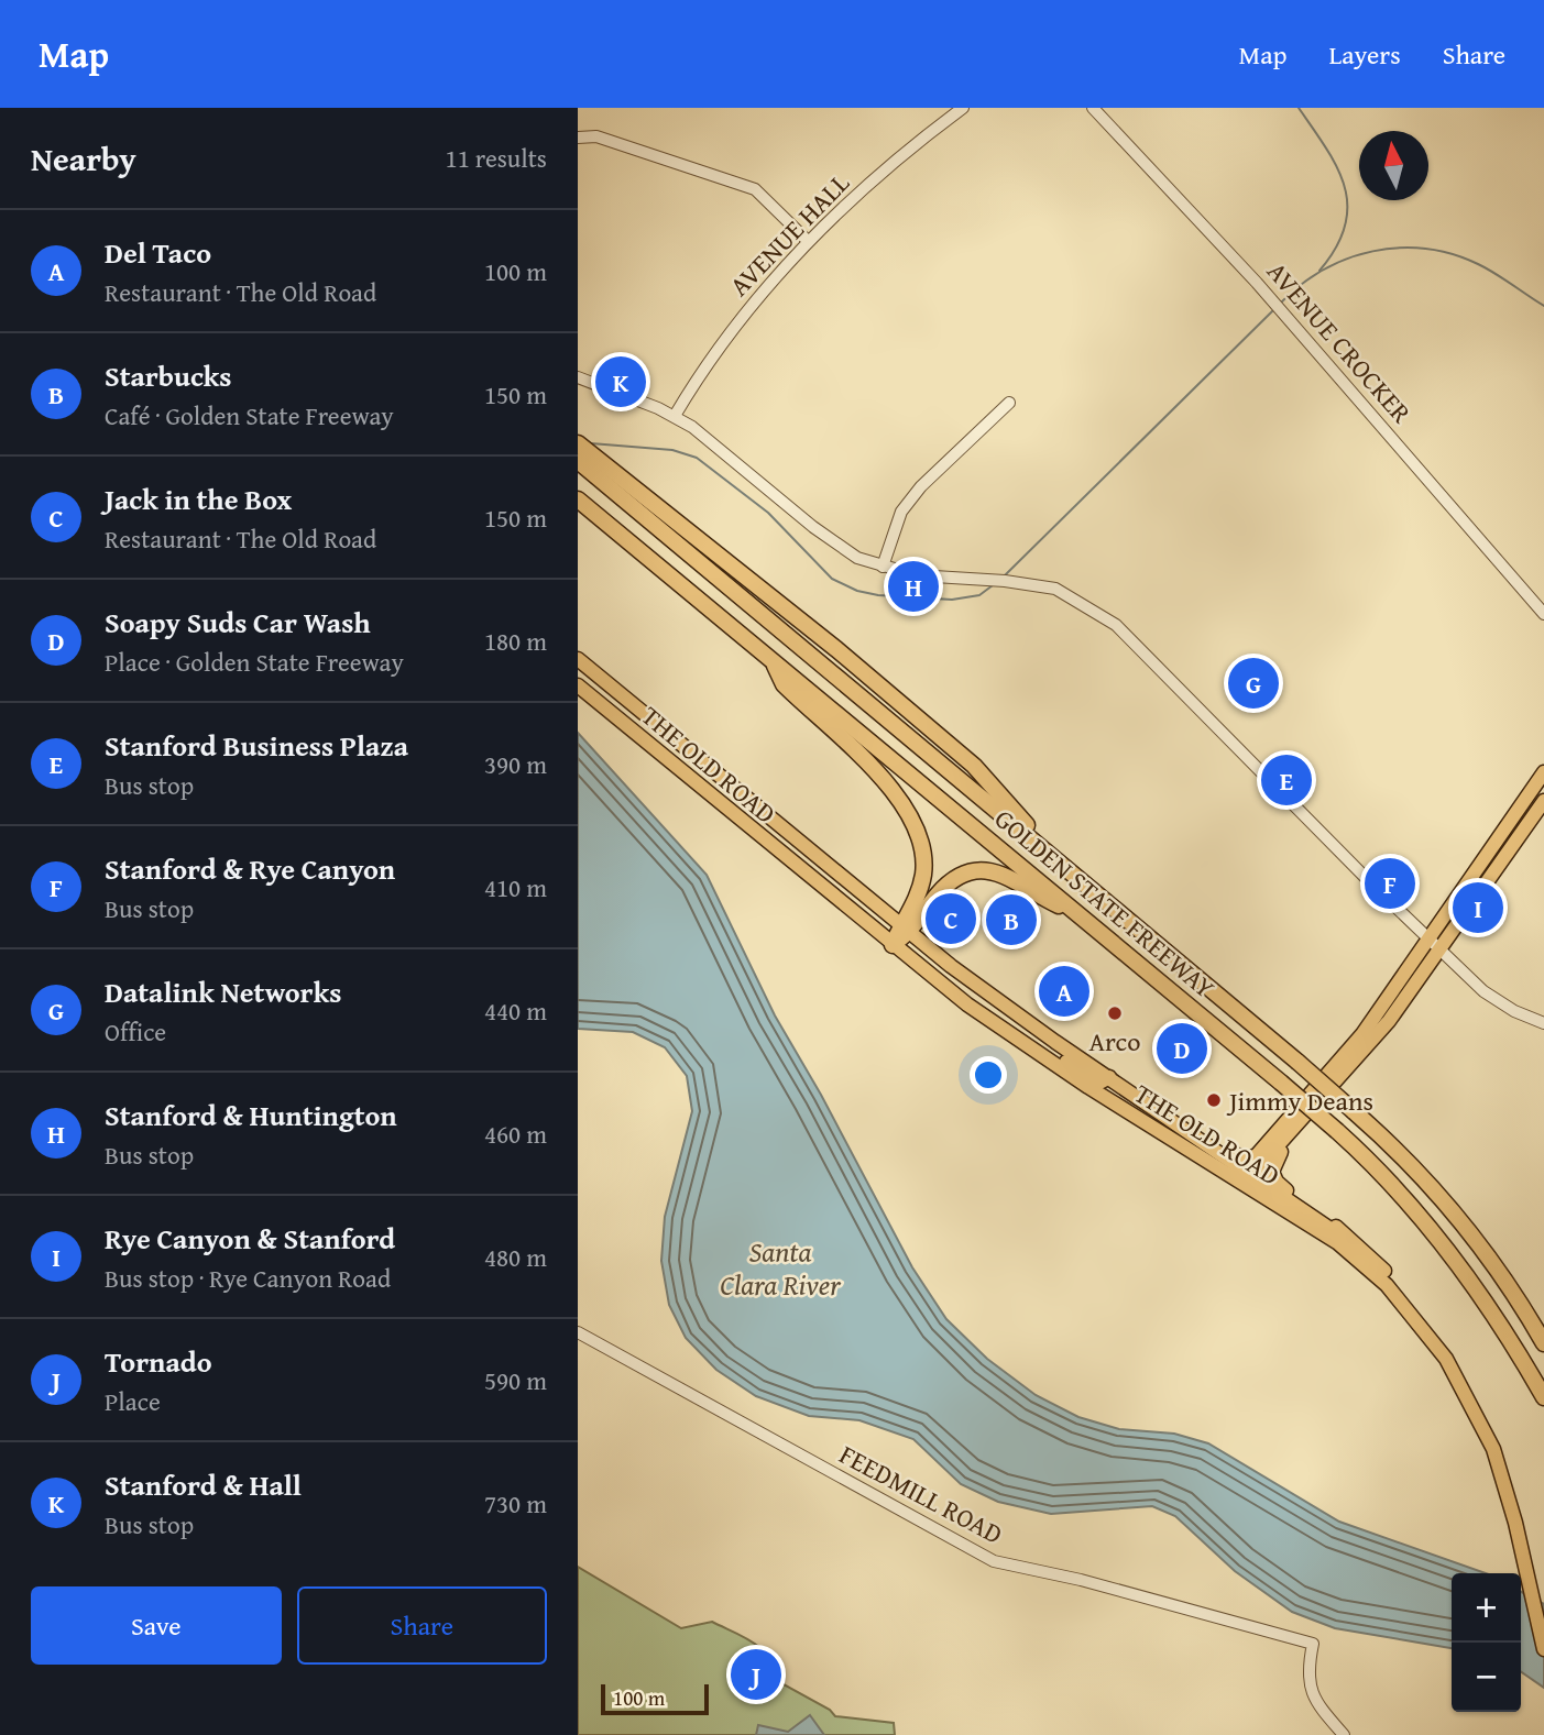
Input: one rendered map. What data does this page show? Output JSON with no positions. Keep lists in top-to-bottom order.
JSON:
{
  "streets": {
    "highway": ["GOLDEN STATE FREEWAY"],
    "main road": ["THE OLD ROAD"],
    "street": ["AVENUE HALL", "AVENUE CROCKER", "FEEDMILL ROAD"]
  },
  "water": ["Santa Clara River"],
  "places": ["Arco", "Jimmy Deans"],
  "scale_bar": "100 m",
  "north": "top",
  "page": {
    "header": "Map",
    "nav": ["Map", "Layers", "Share"],
    "heading": ["Nearby", "11 results"],
    "list": [
      {
        "mark": "A",
        "name": "Del Taco",
        "note": "Restaurant · The Old Road",
        "value": "100 m"
      },
      {
        "mark": "B",
        "name": "Starbucks",
        "note": "Café · Golden State Freeway",
        "value": "150 m"
      },
      {
        "mark": "C",
        "name": "Jack in the Box",
        "note": "Restaurant · The Old Road",
        "value": "150 m"
      },
      {
        "mark": "D",
        "name": "Soapy Suds Car Wash",
        "note": "Place · Golden State Freeway",
        "value": "180 m"
      },
      {
        "mark": "E",
        "name": "Stanford Business Plaza",
        "note": "Bus stop",
        "value": "390 m"
      },
      {
        "mark": "F",
        "name": "Stanford & Rye Canyon",
        "note": "Bus stop",
        "value": "410 m"
      },
      {
        "mark": "G",
        "name": "Datalink Networks",
        "note": "Office",
        "value": "440 m"
      },
      {
        "mark": "H",
        "name": "Stanford & Huntington",
        "note": "Bus stop",
        "value": "460 m"
      },
      {
        "mark": "I",
        "name": "Rye Canyon & Stanford",
        "note": "Bus stop · Rye Canyon Road",
        "value": "480 m"
      },
      {
        "mark": "J",
        "name": "Tornado",
        "note": "Place",
        "value": "590 m"
      },
      {
        "mark": "K",
        "name": "Stanford & Hall",
        "note": "Bus stop",
        "value": "730 m"
      }
    ],
    "pins": [
      "K",
      "H",
      "G",
      "E",
      "F",
      "I",
      "C",
      "B",
      "A",
      "D",
      "J"
    ],
    "buttons": ["Save", "Share"],
    "map_buttons": ["+", "−"],
    "scale": "100 m"
  }
}
